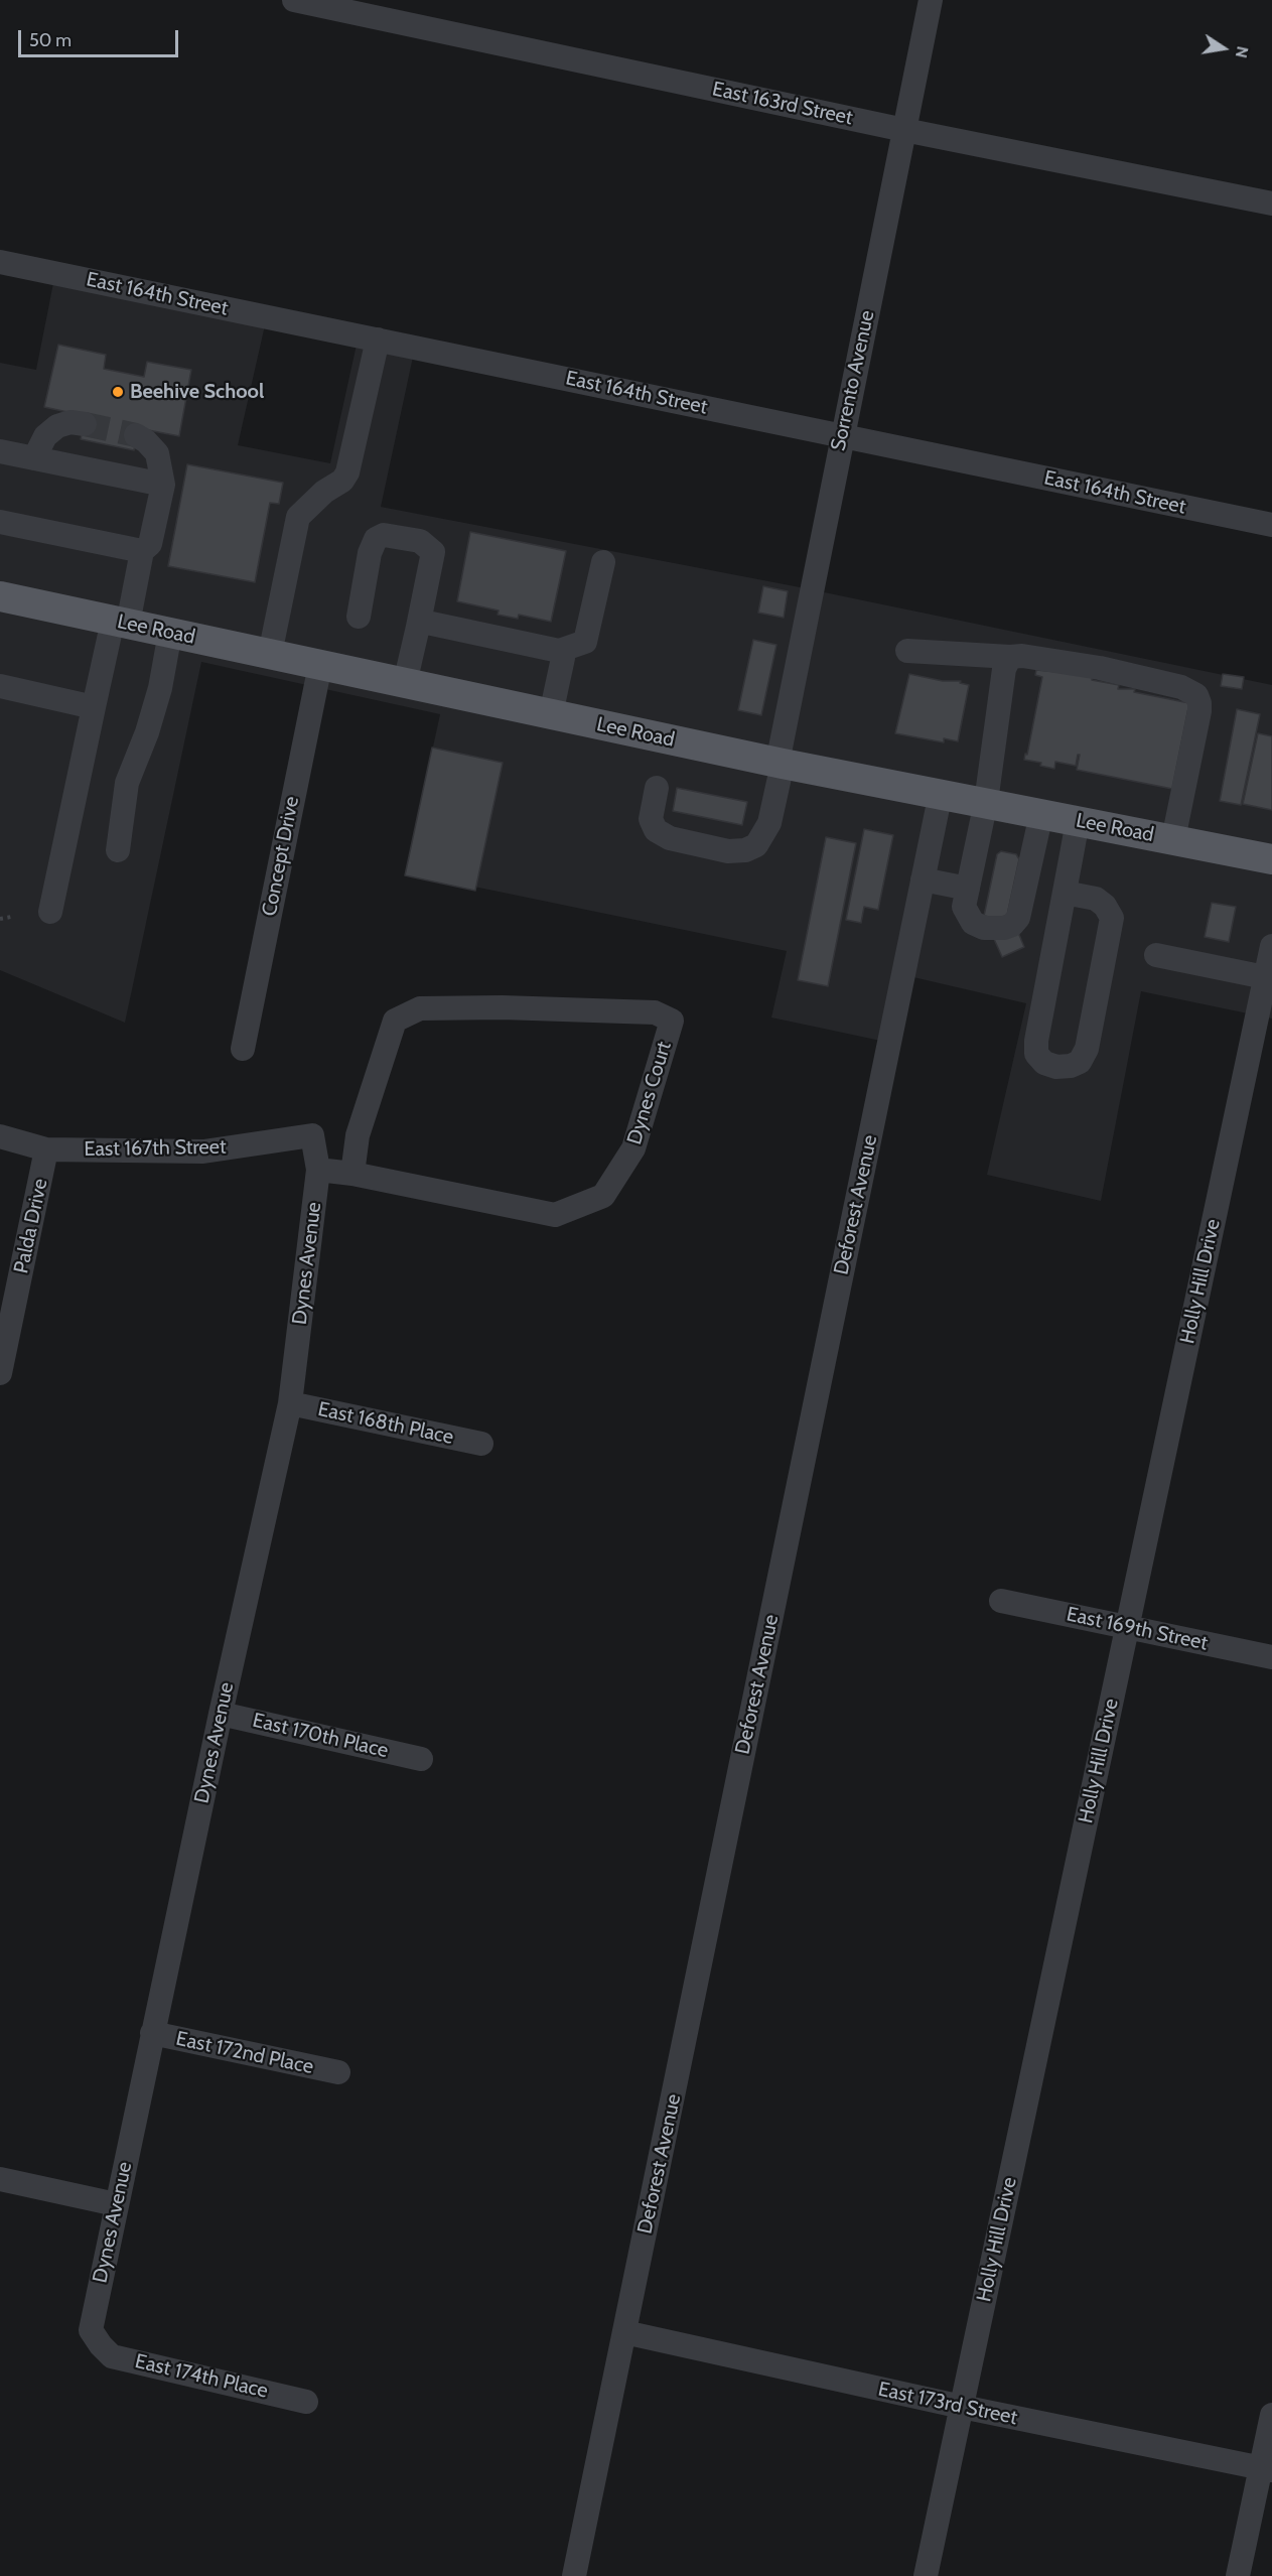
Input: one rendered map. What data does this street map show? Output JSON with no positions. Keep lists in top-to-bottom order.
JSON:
{
  "streets": {
    "main road": ["Lee Road"],
    "street": [
      "East 163rd Street",
      "East 164th Street",
      "Sorrento Avenue",
      "Concept Drive",
      "Dynes Court",
      "East 167th Street",
      "Deforest Avenue",
      "Palda Drive",
      "Dynes Avenue",
      "Holly Hill Drive",
      "East 168th Place",
      "East 169th Street",
      "East 170th Place",
      "East 172nd Place",
      "East 174th Place",
      "East 173rd Street"
    ]
  },
  "crossings": [
    ["East 163rd Street", "Sorrento Avenue"],
    ["East 164th Street", "Sorrento Avenue"],
    ["Sorrento Avenue", "Lee Road"],
    ["Lee Road", "Concept Drive"],
    ["Lee Road", "Deforest Avenue"],
    ["Dynes Court", "Dynes Avenue"],
    ["East 167th Street", "Palda Drive"],
    ["East 167th Street", "Dynes Avenue"],
    ["Deforest Avenue", "East 173rd Street"],
    ["Dynes Avenue", "East 168th Place"],
    ["Dynes Avenue", "East 170th Place"],
    ["Dynes Avenue", "East 172nd Place"],
    ["Dynes Avenue", "East 174th Place"],
    ["Holly Hill Drive", "East 169th Street"],
    ["Holly Hill Drive", "East 173rd Street"]
  ],
  "places": ["Beehive School"],
  "scale_bar": "50 m",
  "north": "right"
}
